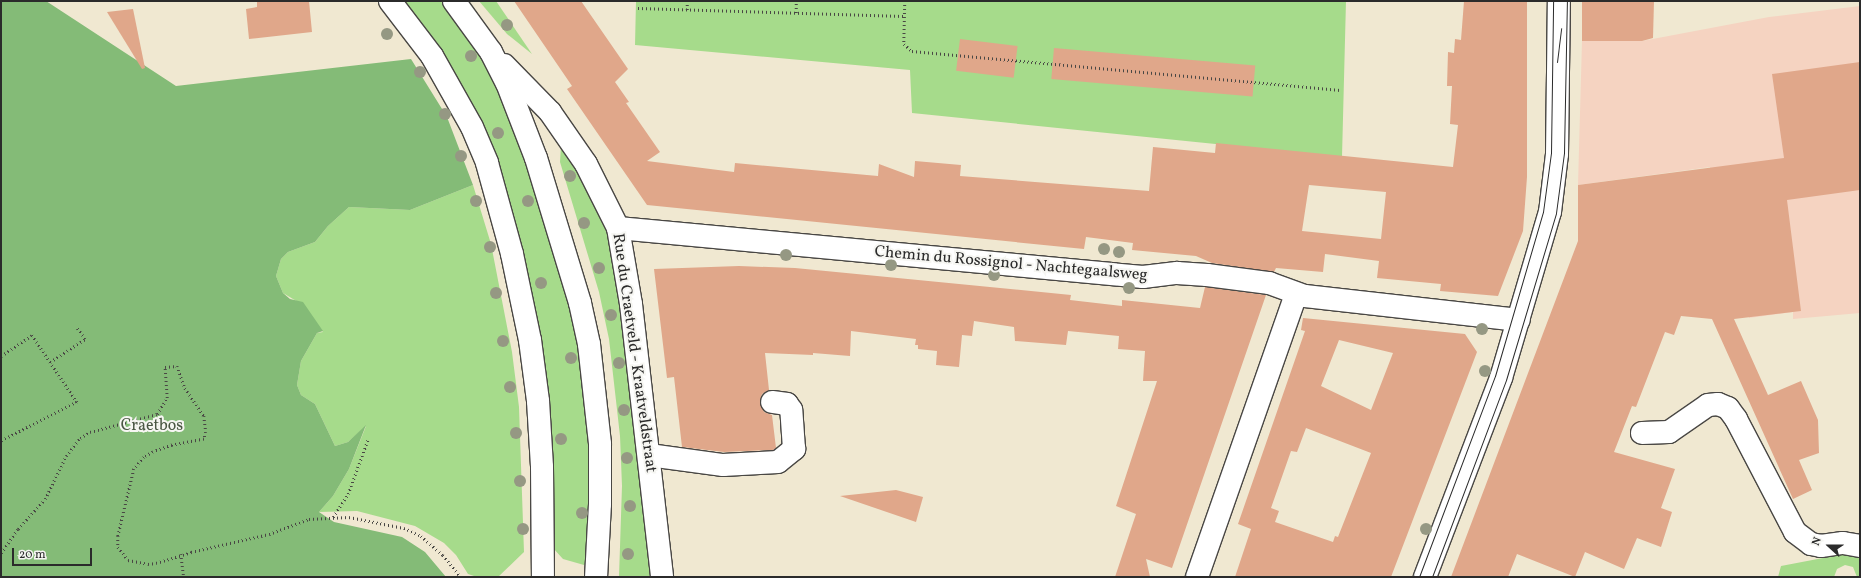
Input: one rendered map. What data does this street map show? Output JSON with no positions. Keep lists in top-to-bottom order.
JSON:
{
  "streets": {
    "street": ["Chemin du Rossignol - Nachtegaalsweg", "Rue du Craetveld - Kraatveldstraat"]
  },
  "crossings": [
    ["Chemin du Rossignol - Nachtegaalsweg", "Rue du Craetveld - Kraatveldstraat"]
  ],
  "parks": ["Craetbos"],
  "scale_bar": "20 m",
  "north": "left"
}
